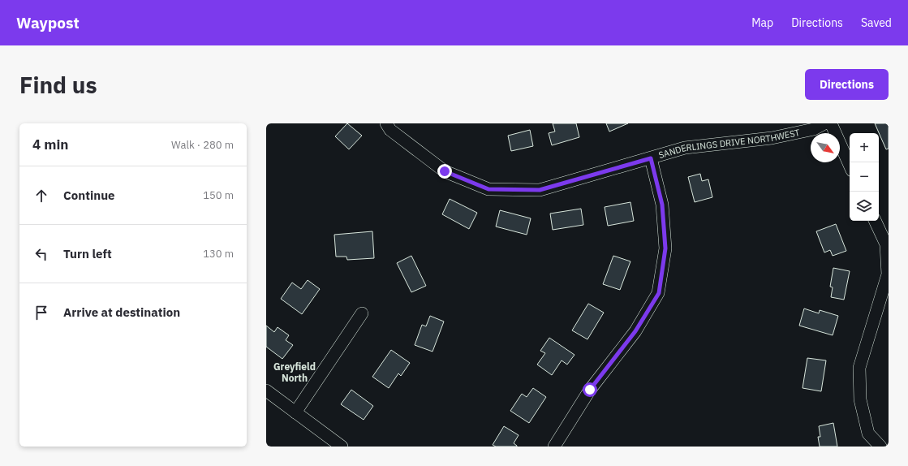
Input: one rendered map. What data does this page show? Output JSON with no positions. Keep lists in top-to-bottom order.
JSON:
{
  "streets": {
    "street": ["SANDERLINGS DRIVE NORTHWEST"]
  },
  "districts": ["Greyfield North"],
  "north": "bottom right",
  "page": {
    "header": "Waypost",
    "nav": ["Map", "Directions", "Saved"],
    "buttons": "Directions",
    "title": "Find us",
    "heading": ["4 min", "Walk · 280 m"],
    "map_buttons": ["+", "−"],
    "list": [
      ["Continue", "150 m"],
      ["Turn left", "130 m"],
      "Arrive at destination"
    ]
  }
}
